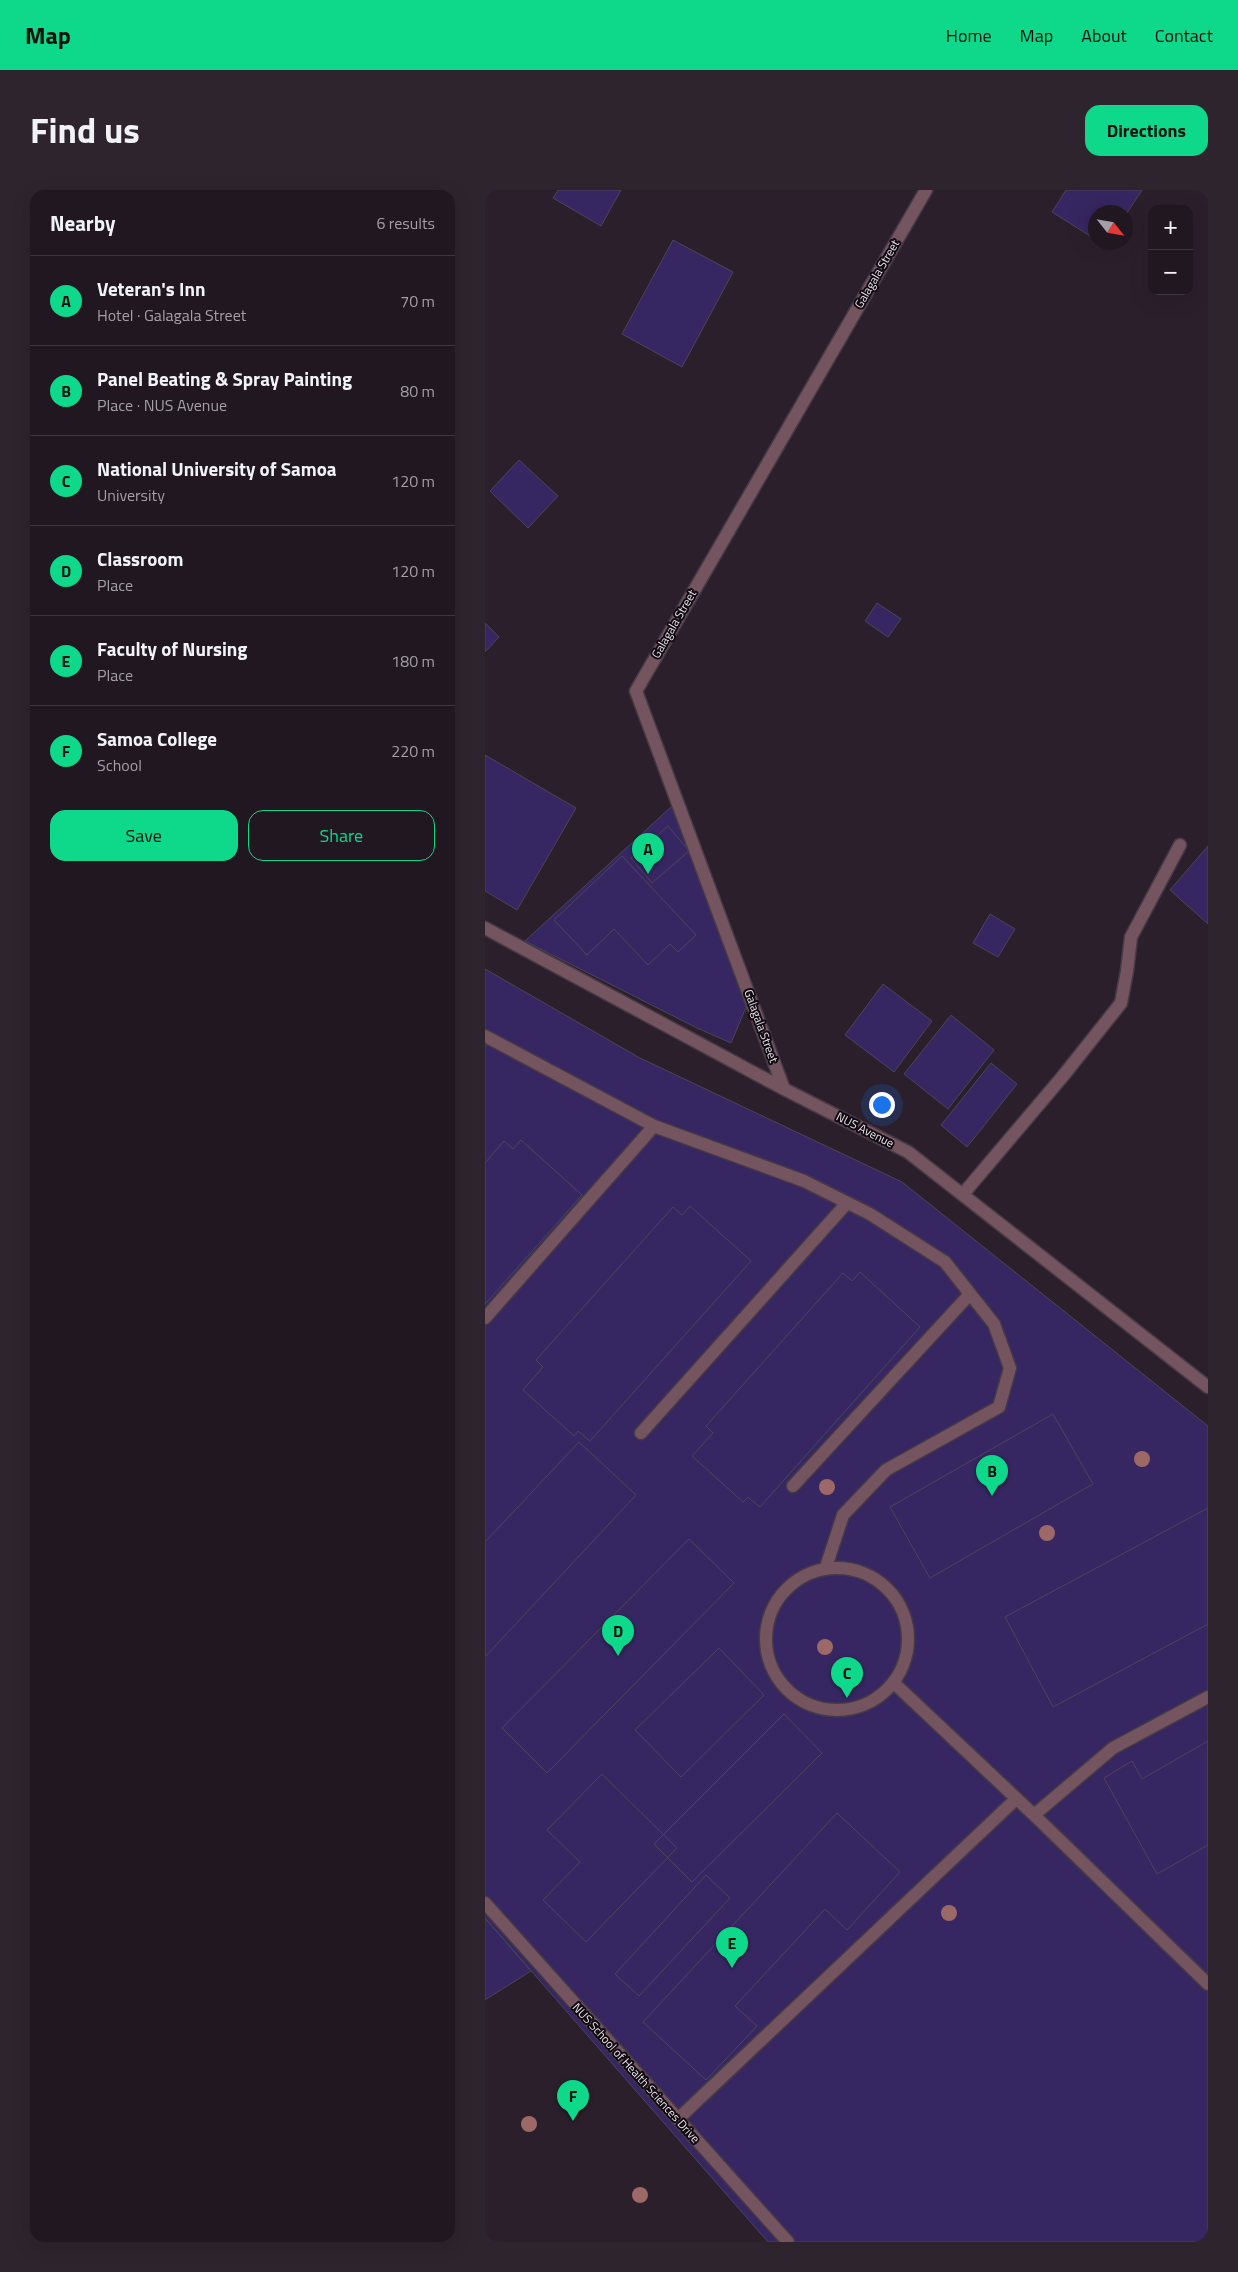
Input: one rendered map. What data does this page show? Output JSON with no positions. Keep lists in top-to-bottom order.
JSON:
{
  "streets": {
    "street": ["Galagala Street", "NUS Avenue", "NUS School of Health Sciences Drive"]
  },
  "crossings": [
    ["Galagala Street", "NUS Avenue"]
  ],
  "north": "bottom right",
  "page": {
    "header": "Map",
    "nav": [
      "Home",
      "Map",
      "About",
      "Contact"
    ],
    "title": "Find us",
    "buttons": [
      "Directions",
      ["Save", "Share"]
    ],
    "heading": ["Nearby", "6 results"],
    "map_buttons": ["+", "−"],
    "list": [
      {
        "mark": "A",
        "name": "Veteran's Inn",
        "note": "Hotel · Galagala Street",
        "value": "70 m"
      },
      {
        "mark": "B",
        "name": "Panel Beating & Spray Painting",
        "note": "Place · NUS Avenue",
        "value": "80 m"
      },
      {
        "mark": "C",
        "name": "National University of Samoa",
        "note": "University",
        "value": "120 m"
      },
      {
        "mark": "D",
        "name": "Classroom",
        "note": "Place",
        "value": "120 m"
      },
      {
        "mark": "E",
        "name": "Faculty of Nursing",
        "note": "Place",
        "value": "180 m"
      },
      {
        "mark": "F",
        "name": "Samoa College",
        "note": "School",
        "value": "220 m"
      }
    ],
    "pins": [
      "A",
      "B",
      "D",
      "C",
      "E",
      "F"
    ]
  }
}
